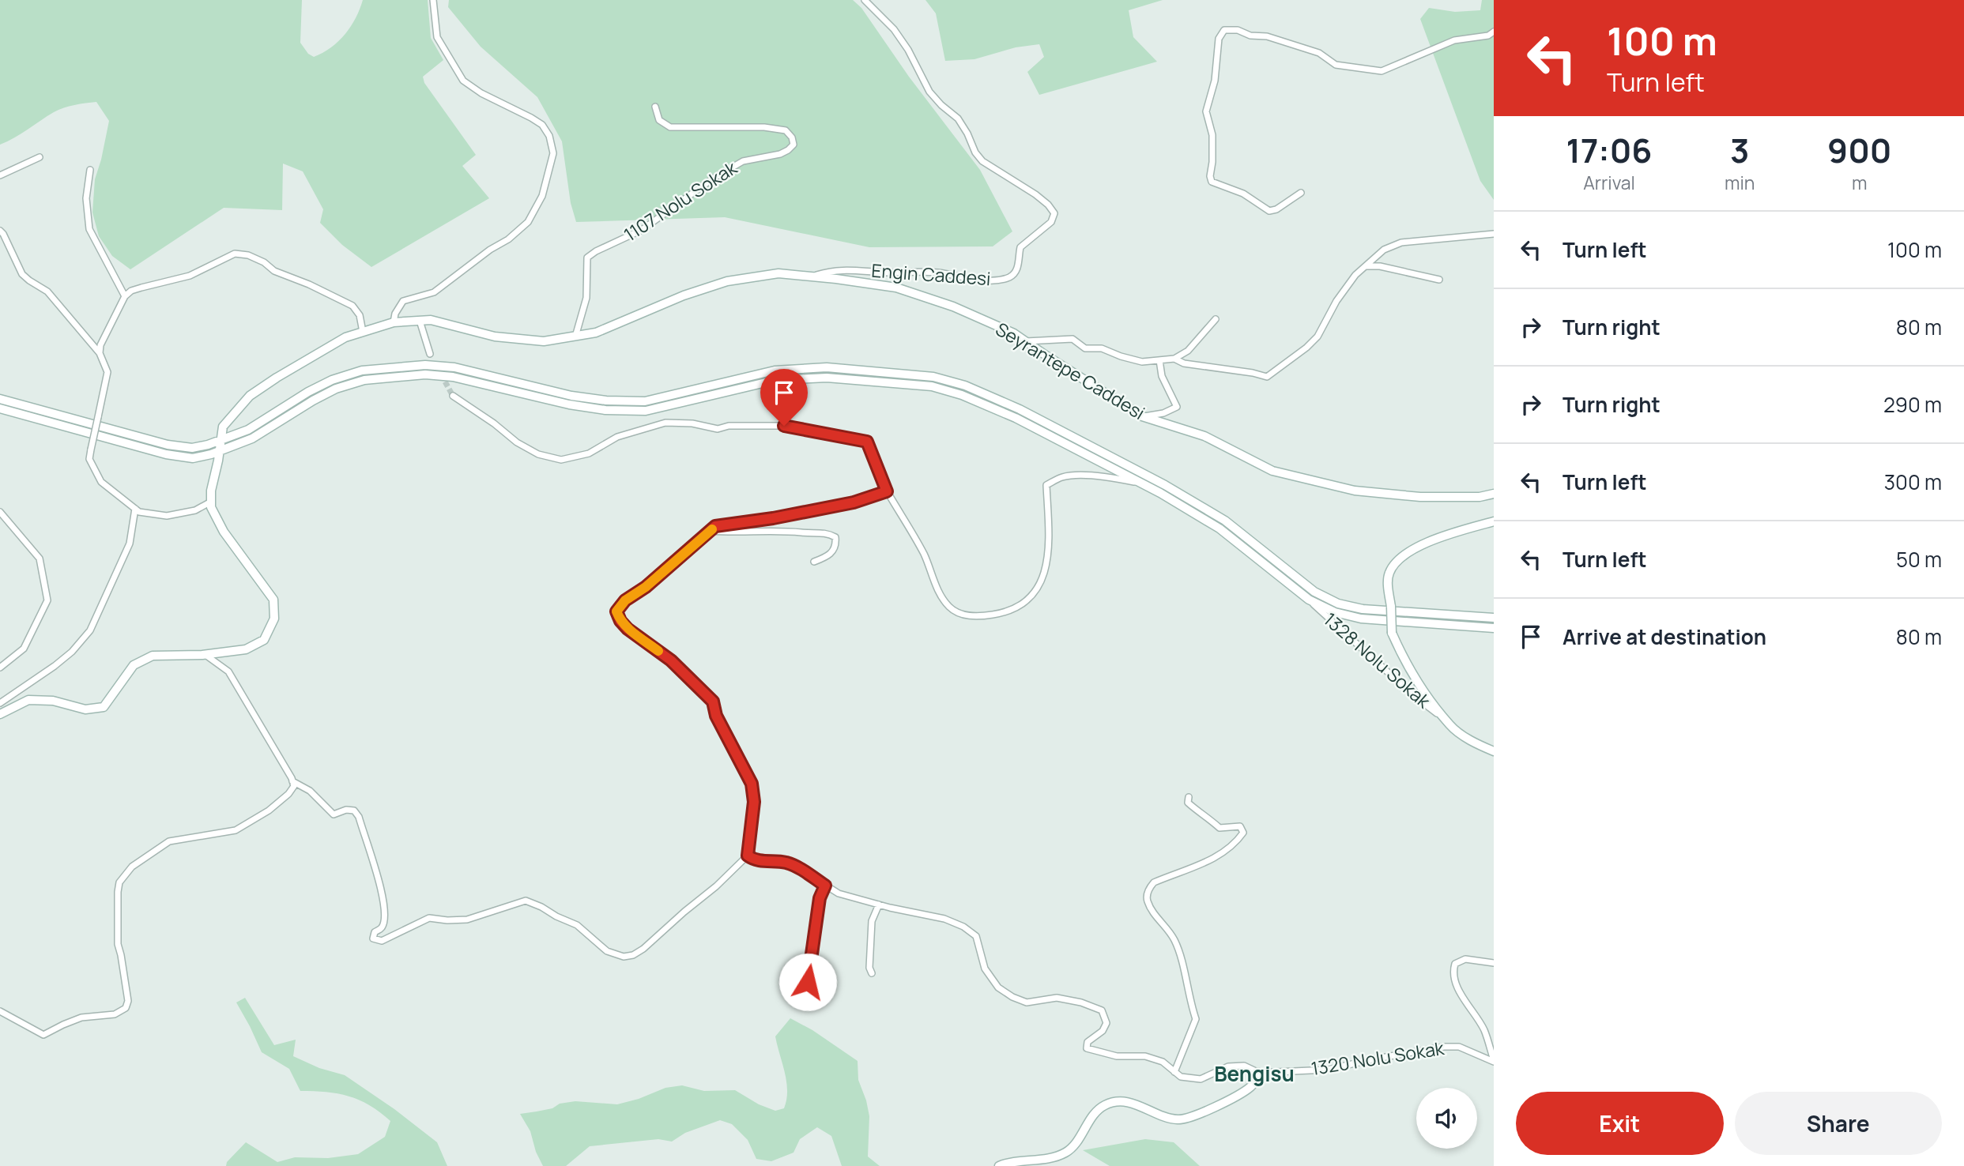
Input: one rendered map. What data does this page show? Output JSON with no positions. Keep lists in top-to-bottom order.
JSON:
{
  "streets": {
    "main road": ["Seyrantepe Caddesi"],
    "street": [
      "1107 Nolu Sokak",
      "Engin Caddesi",
      "1328 Nolu Sokak",
      "1320 Nolu Sokak"
    ]
  },
  "crossings": [
    ["1107 Nolu Sokak", "Seyrantepe Caddesi"],
    ["Engin Caddesi", "Seyrantepe Caddesi"]
  ],
  "districts": ["Bengisu"],
  "page": {
    "turn": ["100 m", "Turn left"],
    "eta": [
      "17:06",
      "Arrival",
      "3",
      "min",
      "900",
      "m"
    ],
    "list": [
      {
        "name": "Turn left",
        "value": "100 m"
      },
      {
        "name": "Turn right",
        "value": "80 m"
      },
      {
        "name": "Turn right",
        "value": "290 m"
      },
      {
        "name": "Turn left",
        "value": "300 m"
      },
      {
        "name": "Turn left",
        "value": "50 m"
      },
      {
        "name": "Arrive at destination",
        "value": "80 m"
      }
    ],
    "buttons": ["Exit", "Share"]
  }
}
